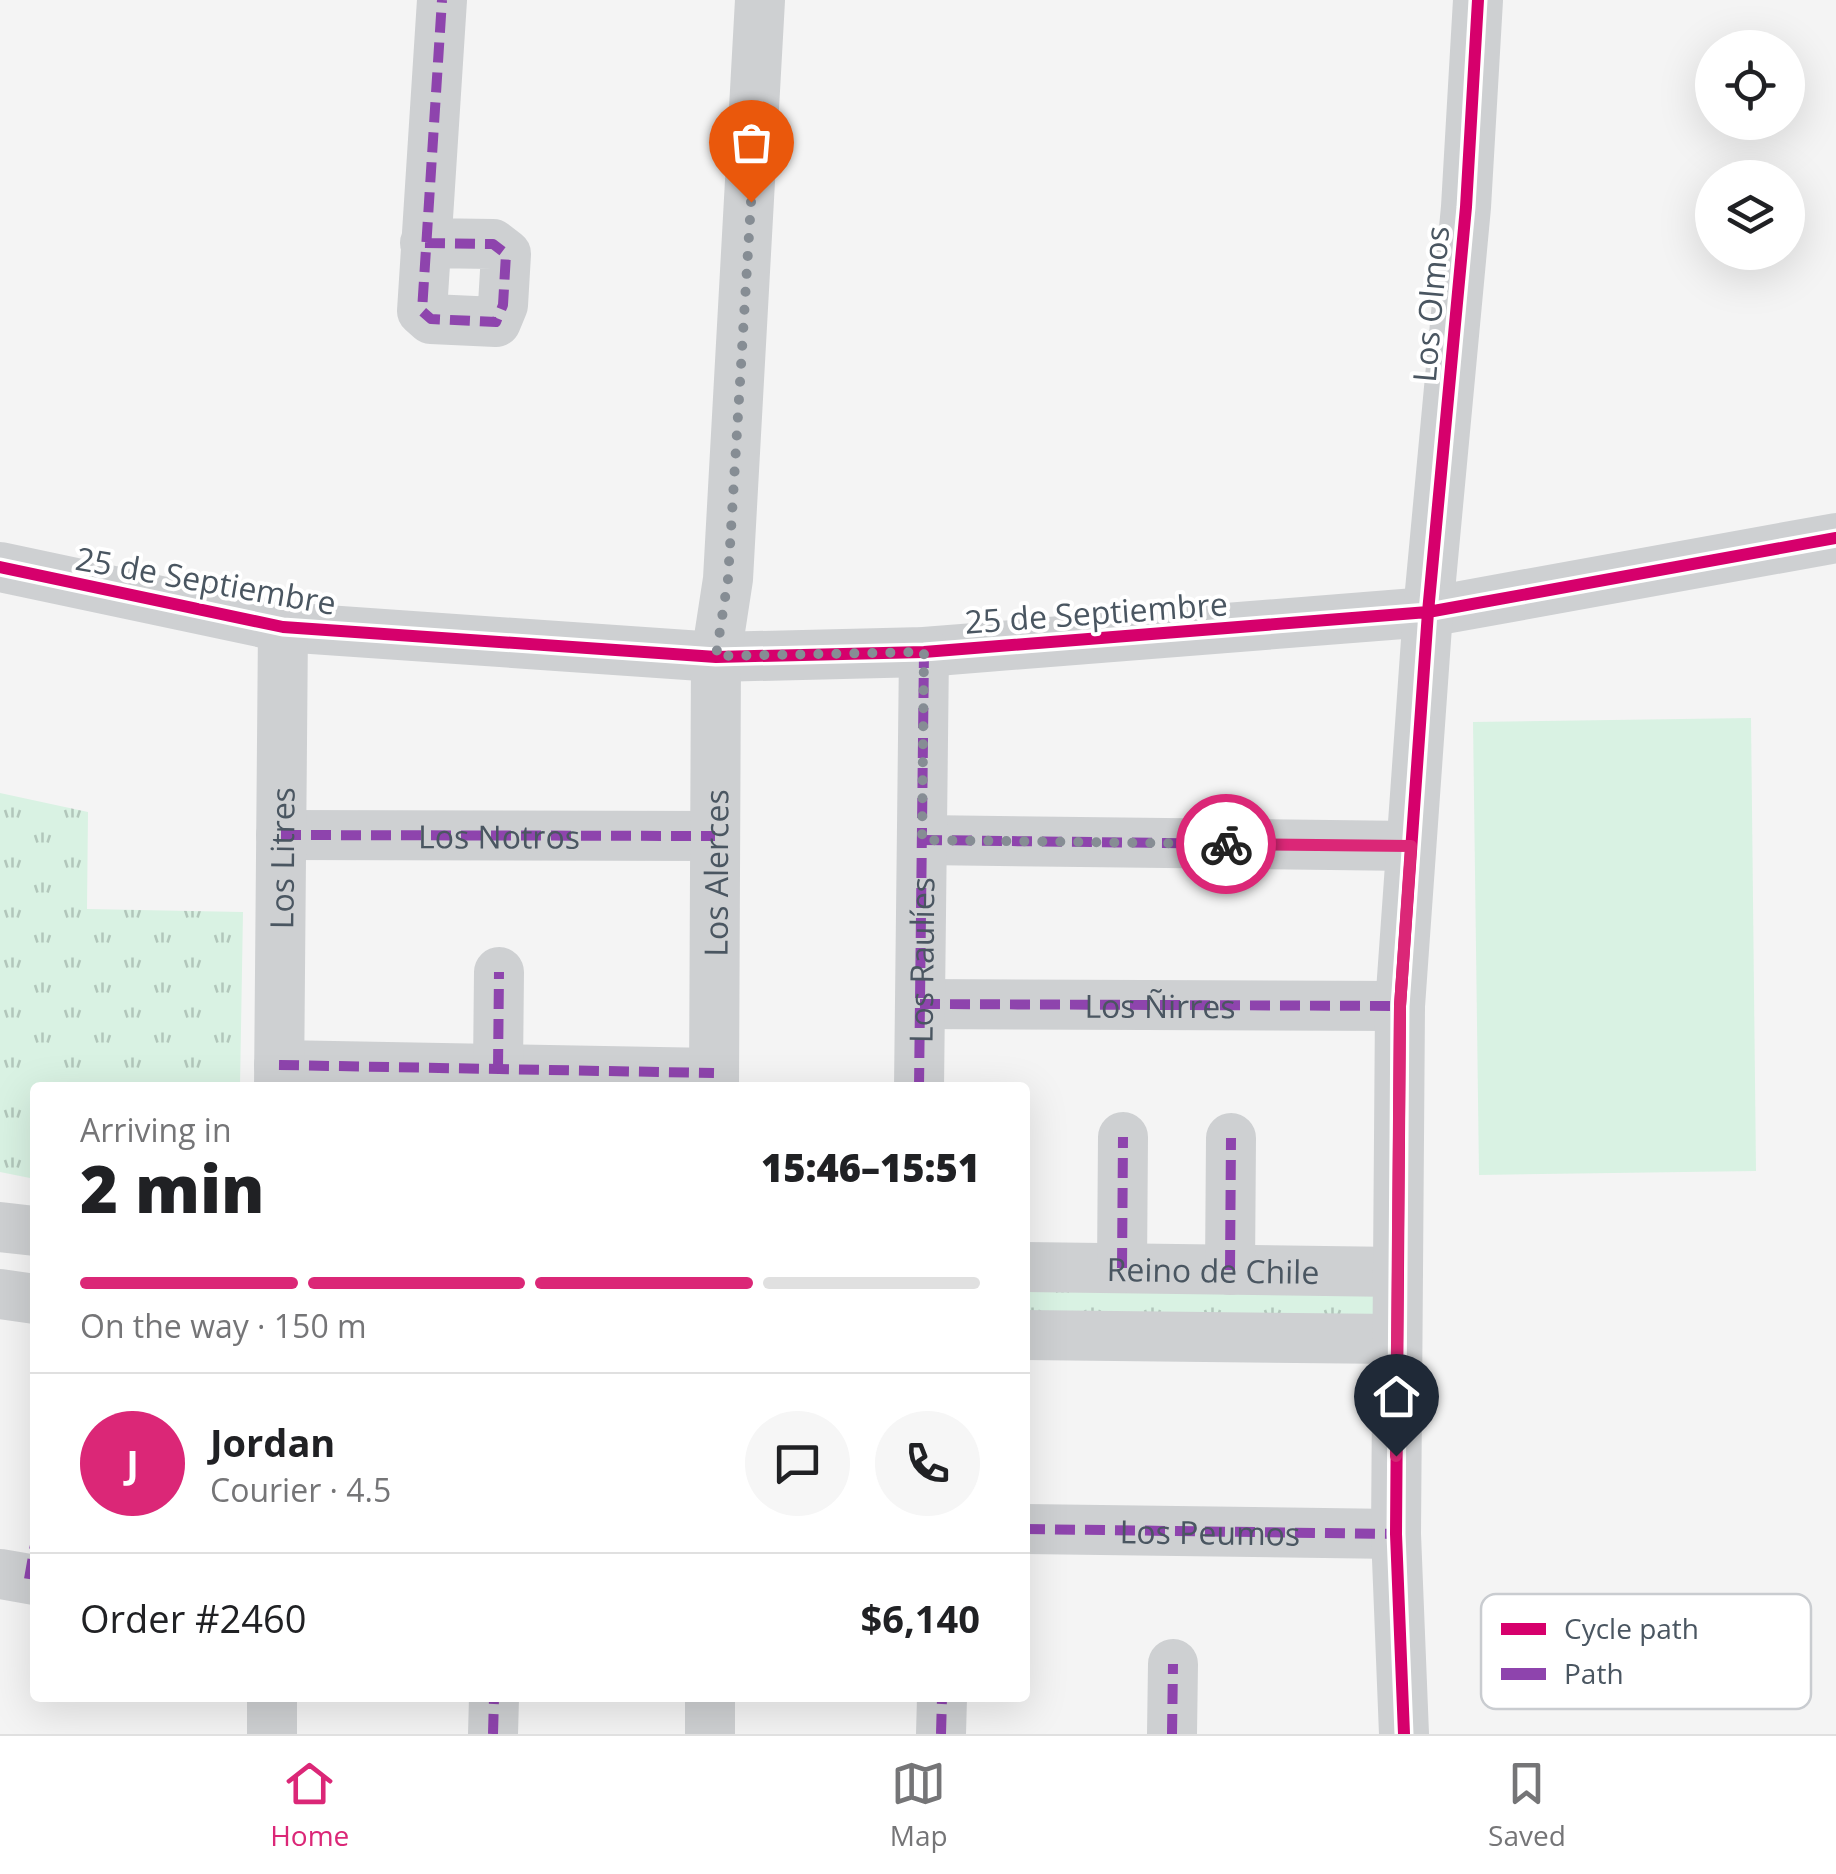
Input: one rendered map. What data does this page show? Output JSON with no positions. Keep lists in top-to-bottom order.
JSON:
{
  "streets": {
    "street": [
      "Los Olmos",
      "25 de Septiembre",
      "Los Notros",
      "Los Litres",
      "Los Alerces",
      "Los Raulíes",
      "Los Ñirres",
      "Reino de Chile",
      "Los Peumos"
    ]
  },
  "crossings": [
    ["Los Olmos", "25 de Septiembre"],
    ["Los Olmos", "Los Ñirres"],
    ["Los Olmos", "Reino de Chile"],
    ["Los Olmos", "Los Peumos"],
    ["25 de Septiembre", "Los Litres"],
    ["25 de Septiembre", "Los Alerces"],
    ["25 de Septiembre", "Los Raulíes"],
    ["Los Notros", "Los Litres"],
    ["Los Notros", "Los Alerces"],
    ["Los Raulíes", "Los Ñirres"]
  ],
  "legend": ["Cycle path", "Path"],
  "page": {
    "heading": ["2 min", "Arriving in", "15:46–15:51"],
    "panel": [
      "Jordan",
      "Courier · 4.5",
      "Order #2460",
      "$6,140"
    ],
    "bar": "On the way · 150 m",
    "round": "J",
    "tabs": ["Home", "Map", "Saved"]
  }
}
